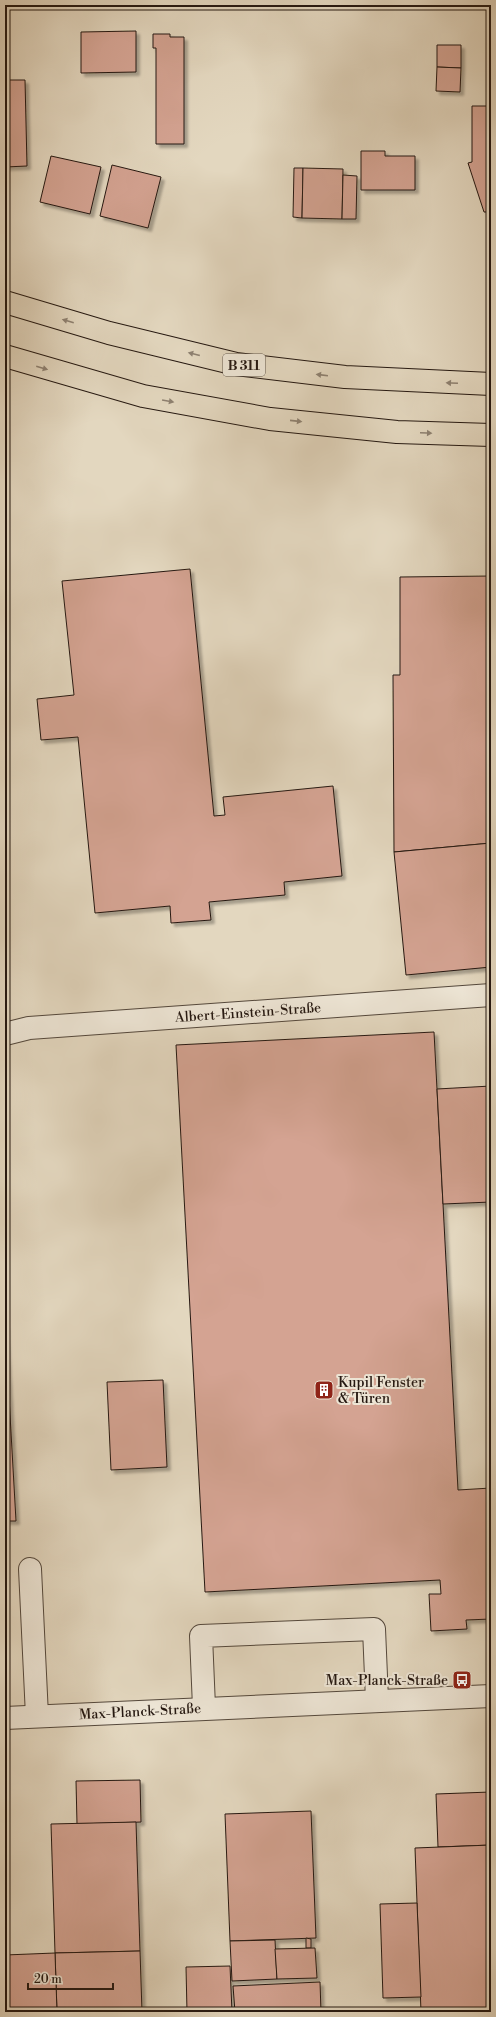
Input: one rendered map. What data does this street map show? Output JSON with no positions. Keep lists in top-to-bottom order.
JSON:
{
  "streets": {
    "main road": ["B 311"],
    "street": ["Albert-Einstein-Straße", "Max-Planck-Straße"]
  },
  "places": {
    "building": ["Kupil Fenster & Türen"],
    "bus stop": ["Max-Planck-Straße"]
  },
  "scale_bar": "20 m"
}
